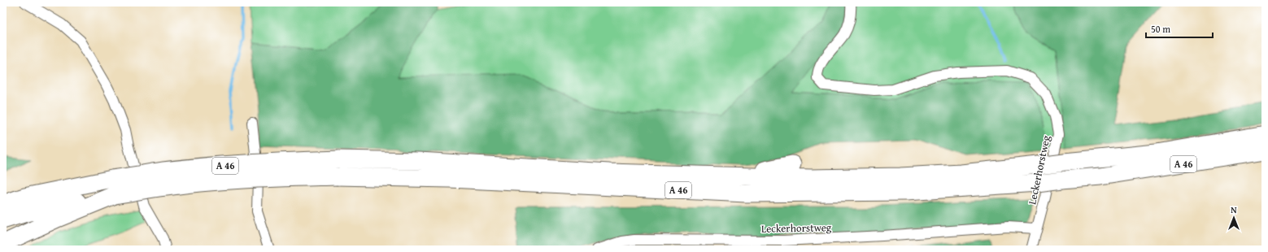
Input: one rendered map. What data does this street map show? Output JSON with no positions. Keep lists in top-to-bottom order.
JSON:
{
  "streets": {
    "highway": ["A 46"],
    "street": ["Leckerhorstweg"]
  },
  "scale_bar": "50 m",
  "north": "top"
}
